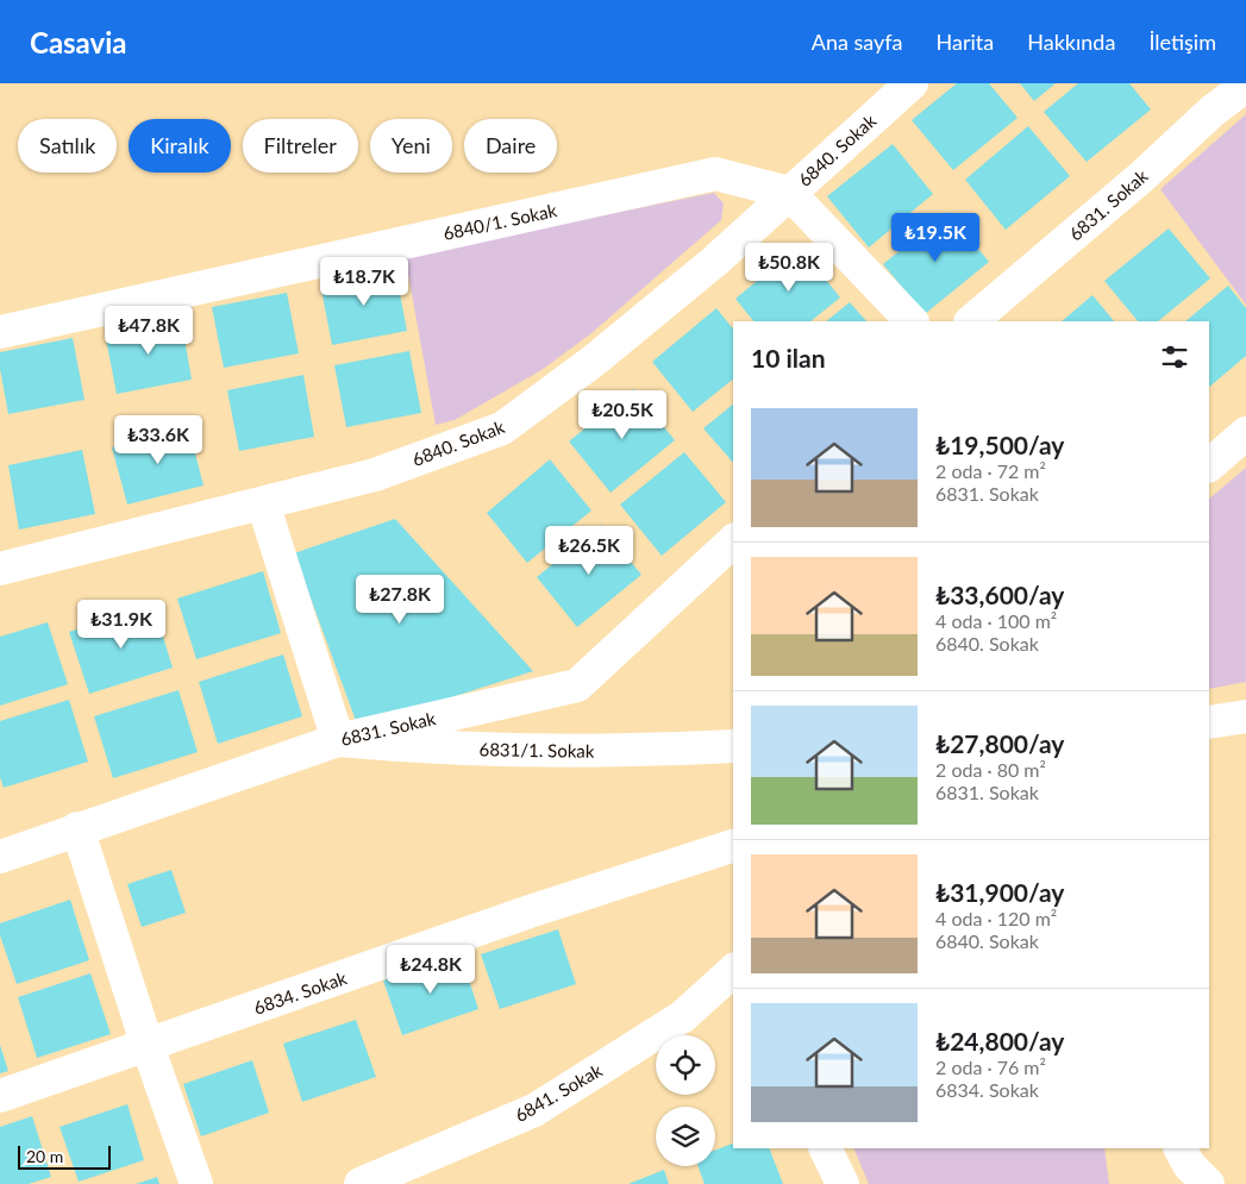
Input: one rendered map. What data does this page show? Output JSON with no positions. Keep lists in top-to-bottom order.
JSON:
{
  "streets": {
    "street": [
      "6840. Sokak",
      "6831. Sokak",
      "6840/1. Sokak",
      "6831/1. Sokak",
      "6834. Sokak",
      "6841. Sokak"
    ]
  },
  "crossings": [
    ["6840. Sokak", "6840/1. Sokak"],
    ["6831. Sokak", "6831/1. Sokak"]
  ],
  "scale_bar": "20 m",
  "page": {
    "header": "Casavia",
    "nav": [
      "Ana sayfa",
      "Harita",
      "Hakkında",
      "İletişim"
    ],
    "chip": [
      "Satılık",
      "Kiralık",
      "Filtreler",
      "Yeni",
      "Daire"
    ],
    "price": [
      "₺19.5K",
      "₺50.8K",
      "₺18.7K",
      "₺47.8K",
      "₺20.5K",
      "₺33.6K",
      "₺26.5K",
      "₺27.8K",
      "₺31.9K",
      "₺24.8K"
    ],
    "heading": "10 ilan",
    "list": [
      {
        "name": "₺19,500/ay",
        "note": "2 oda · 72 m² · 6831. Sokak"
      },
      {
        "name": "₺33,600/ay",
        "note": "4 oda · 100 m² · 6840. Sokak"
      },
      {
        "name": "₺27,800/ay",
        "note": "2 oda · 80 m² · 6831. Sokak"
      },
      {
        "name": "₺31,900/ay",
        "note": "4 oda · 120 m² · 6840. Sokak"
      },
      {
        "name": "₺24,800/ay",
        "note": "2 oda · 76 m² · 6834. Sokak"
      }
    ],
    "scale": "20 m"
  }
}
